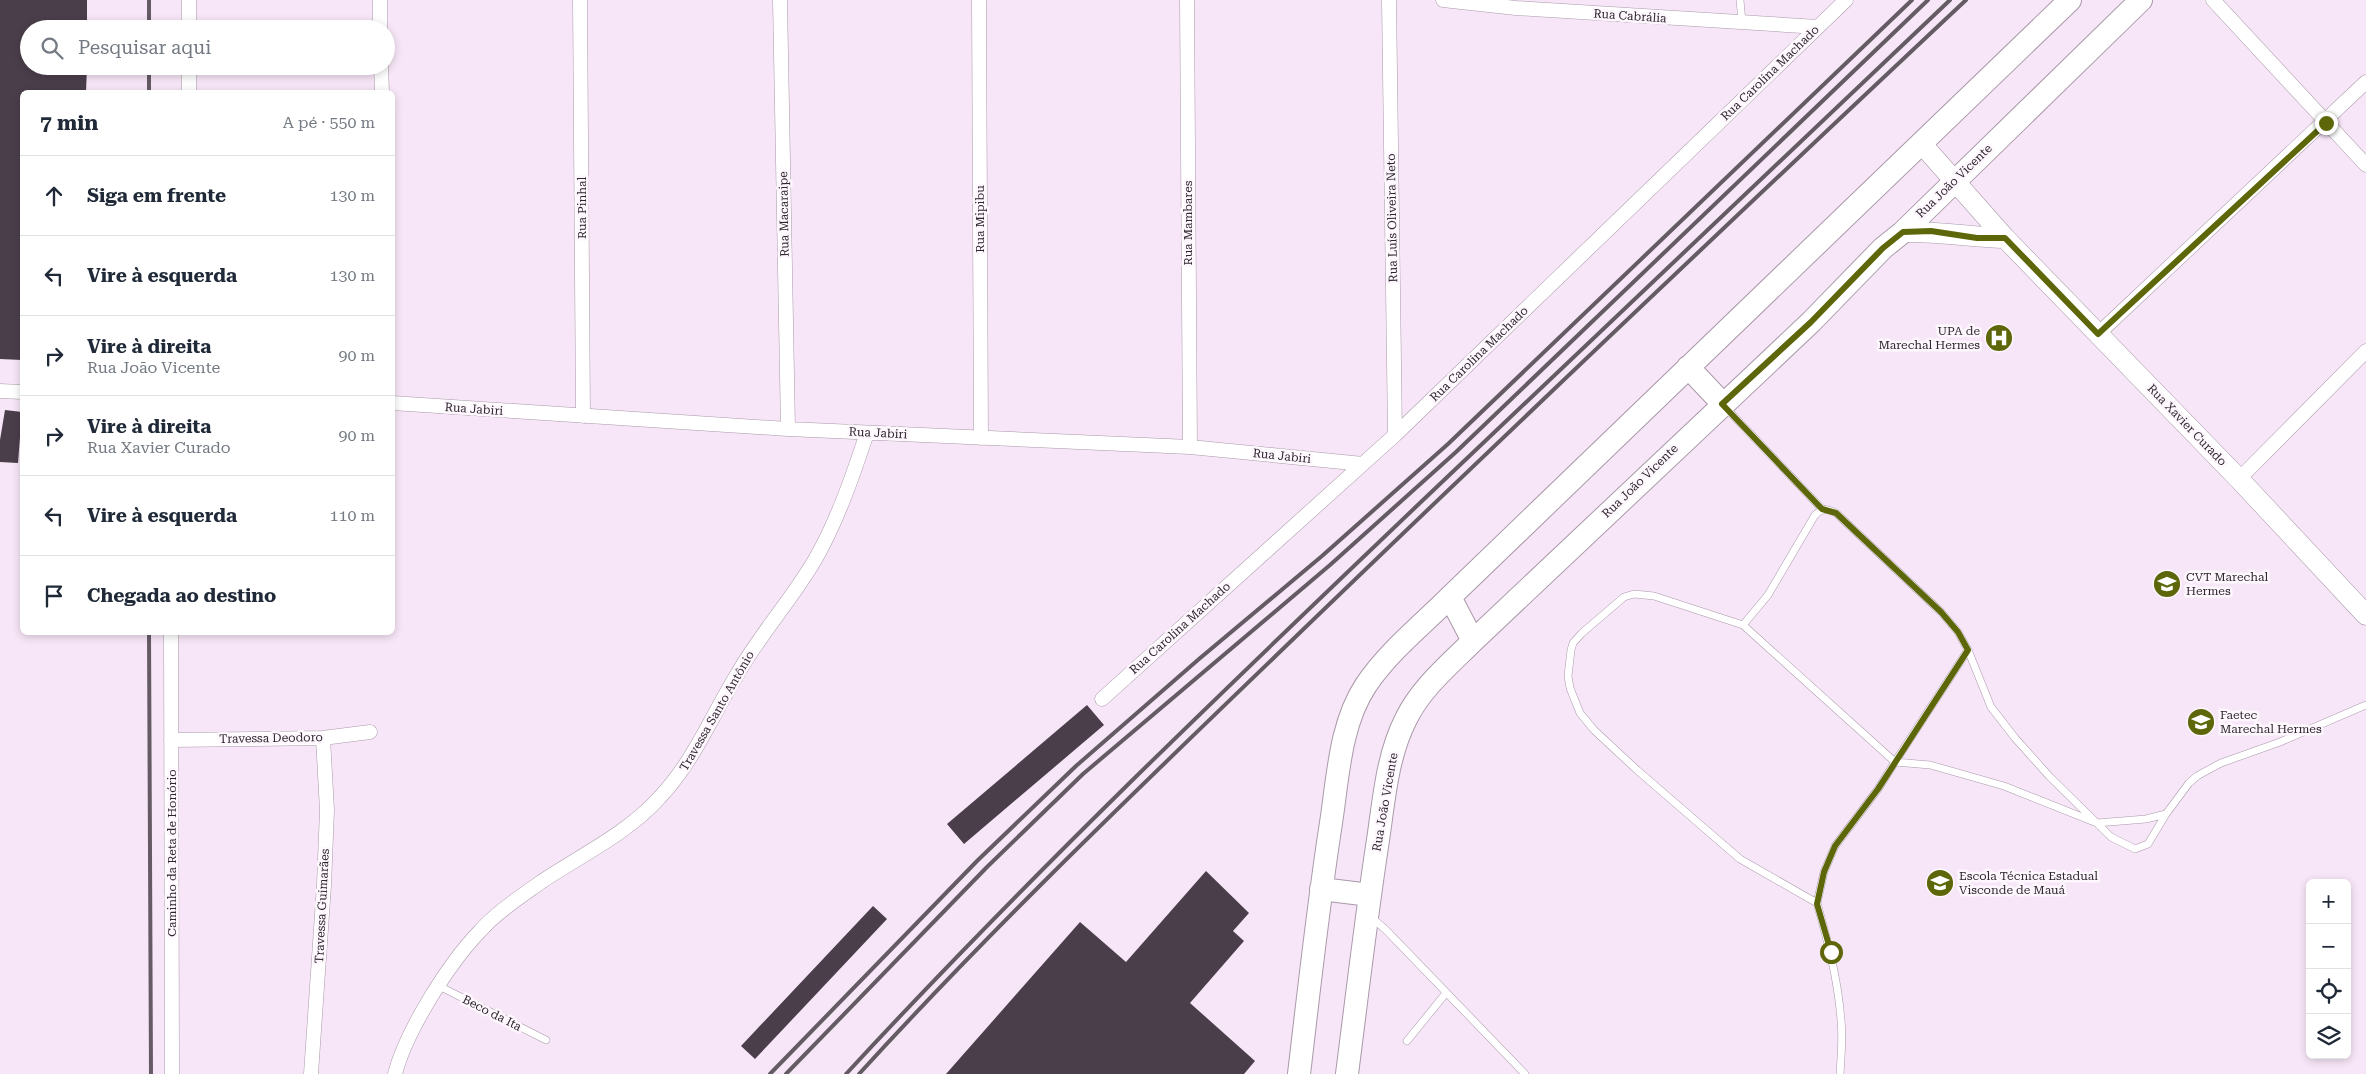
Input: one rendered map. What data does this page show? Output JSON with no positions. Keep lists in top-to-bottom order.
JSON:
{
  "streets": {
    "main road": ["Rua João Vicente", "Rua Xavier Curado"],
    "street": [
      "Rua Cabrália",
      "Rua Carolina Machado",
      "Rua Pinhal",
      "Rua Macaraipe",
      "Rua Luís Oliveira Neto",
      "Rua Mipibu",
      "Rua Mambares",
      "Rua Jabiri",
      "Travessa Santo Antônio",
      "Travessa Deodoro",
      "Caminho da Reta de Honório",
      "Travessa Guimarães"
    ],
    "lane": ["Beco da Ita"]
  },
  "crossings": [
    ["Rua Cabrália", "Rua Carolina Machado"],
    ["Rua Carolina Machado", "Rua Luís Oliveira Neto"],
    ["Rua Carolina Machado", "Rua Jabiri"],
    ["Rua João Vicente", "Rua Xavier Curado"],
    ["Rua Pinhal", "Rua Jabiri"],
    ["Rua Macaraipe", "Rua Jabiri"],
    ["Rua Mipibu", "Rua Jabiri"],
    ["Rua Mambares", "Rua Jabiri"],
    ["Rua Jabiri", "Travessa Santo Antônio"],
    ["Travessa Santo Antônio", "Beco da Ita"],
    ["Travessa Deodoro", "Caminho da Reta de Honório"],
    ["Travessa Deodoro", "Travessa Guimarães"]
  ],
  "places": {
    "hospital": ["UPA de Marechal Hermes"],
    "school or university": ["CVT Marechal Hermes", "Faetec Marechal Hermes", "Escola Técnica Estadual Visconde de Mauá"]
  },
  "page": {
    "search": "Pesquisar aqui",
    "heading": ["7 min", "A pé · 550 m"],
    "list": [
      ["Siga em frente", "130 m"],
      ["Vire à esquerda", "130 m"],
      ["Vire à direita", "Rua João Vicente", "90 m"],
      ["Vire à direita", "Rua Xavier Curado", "90 m"],
      ["Vire à esquerda", "110 m"],
      "Chegada ao destino"
    ],
    "map_buttons": ["+", "−"]
  }
}
